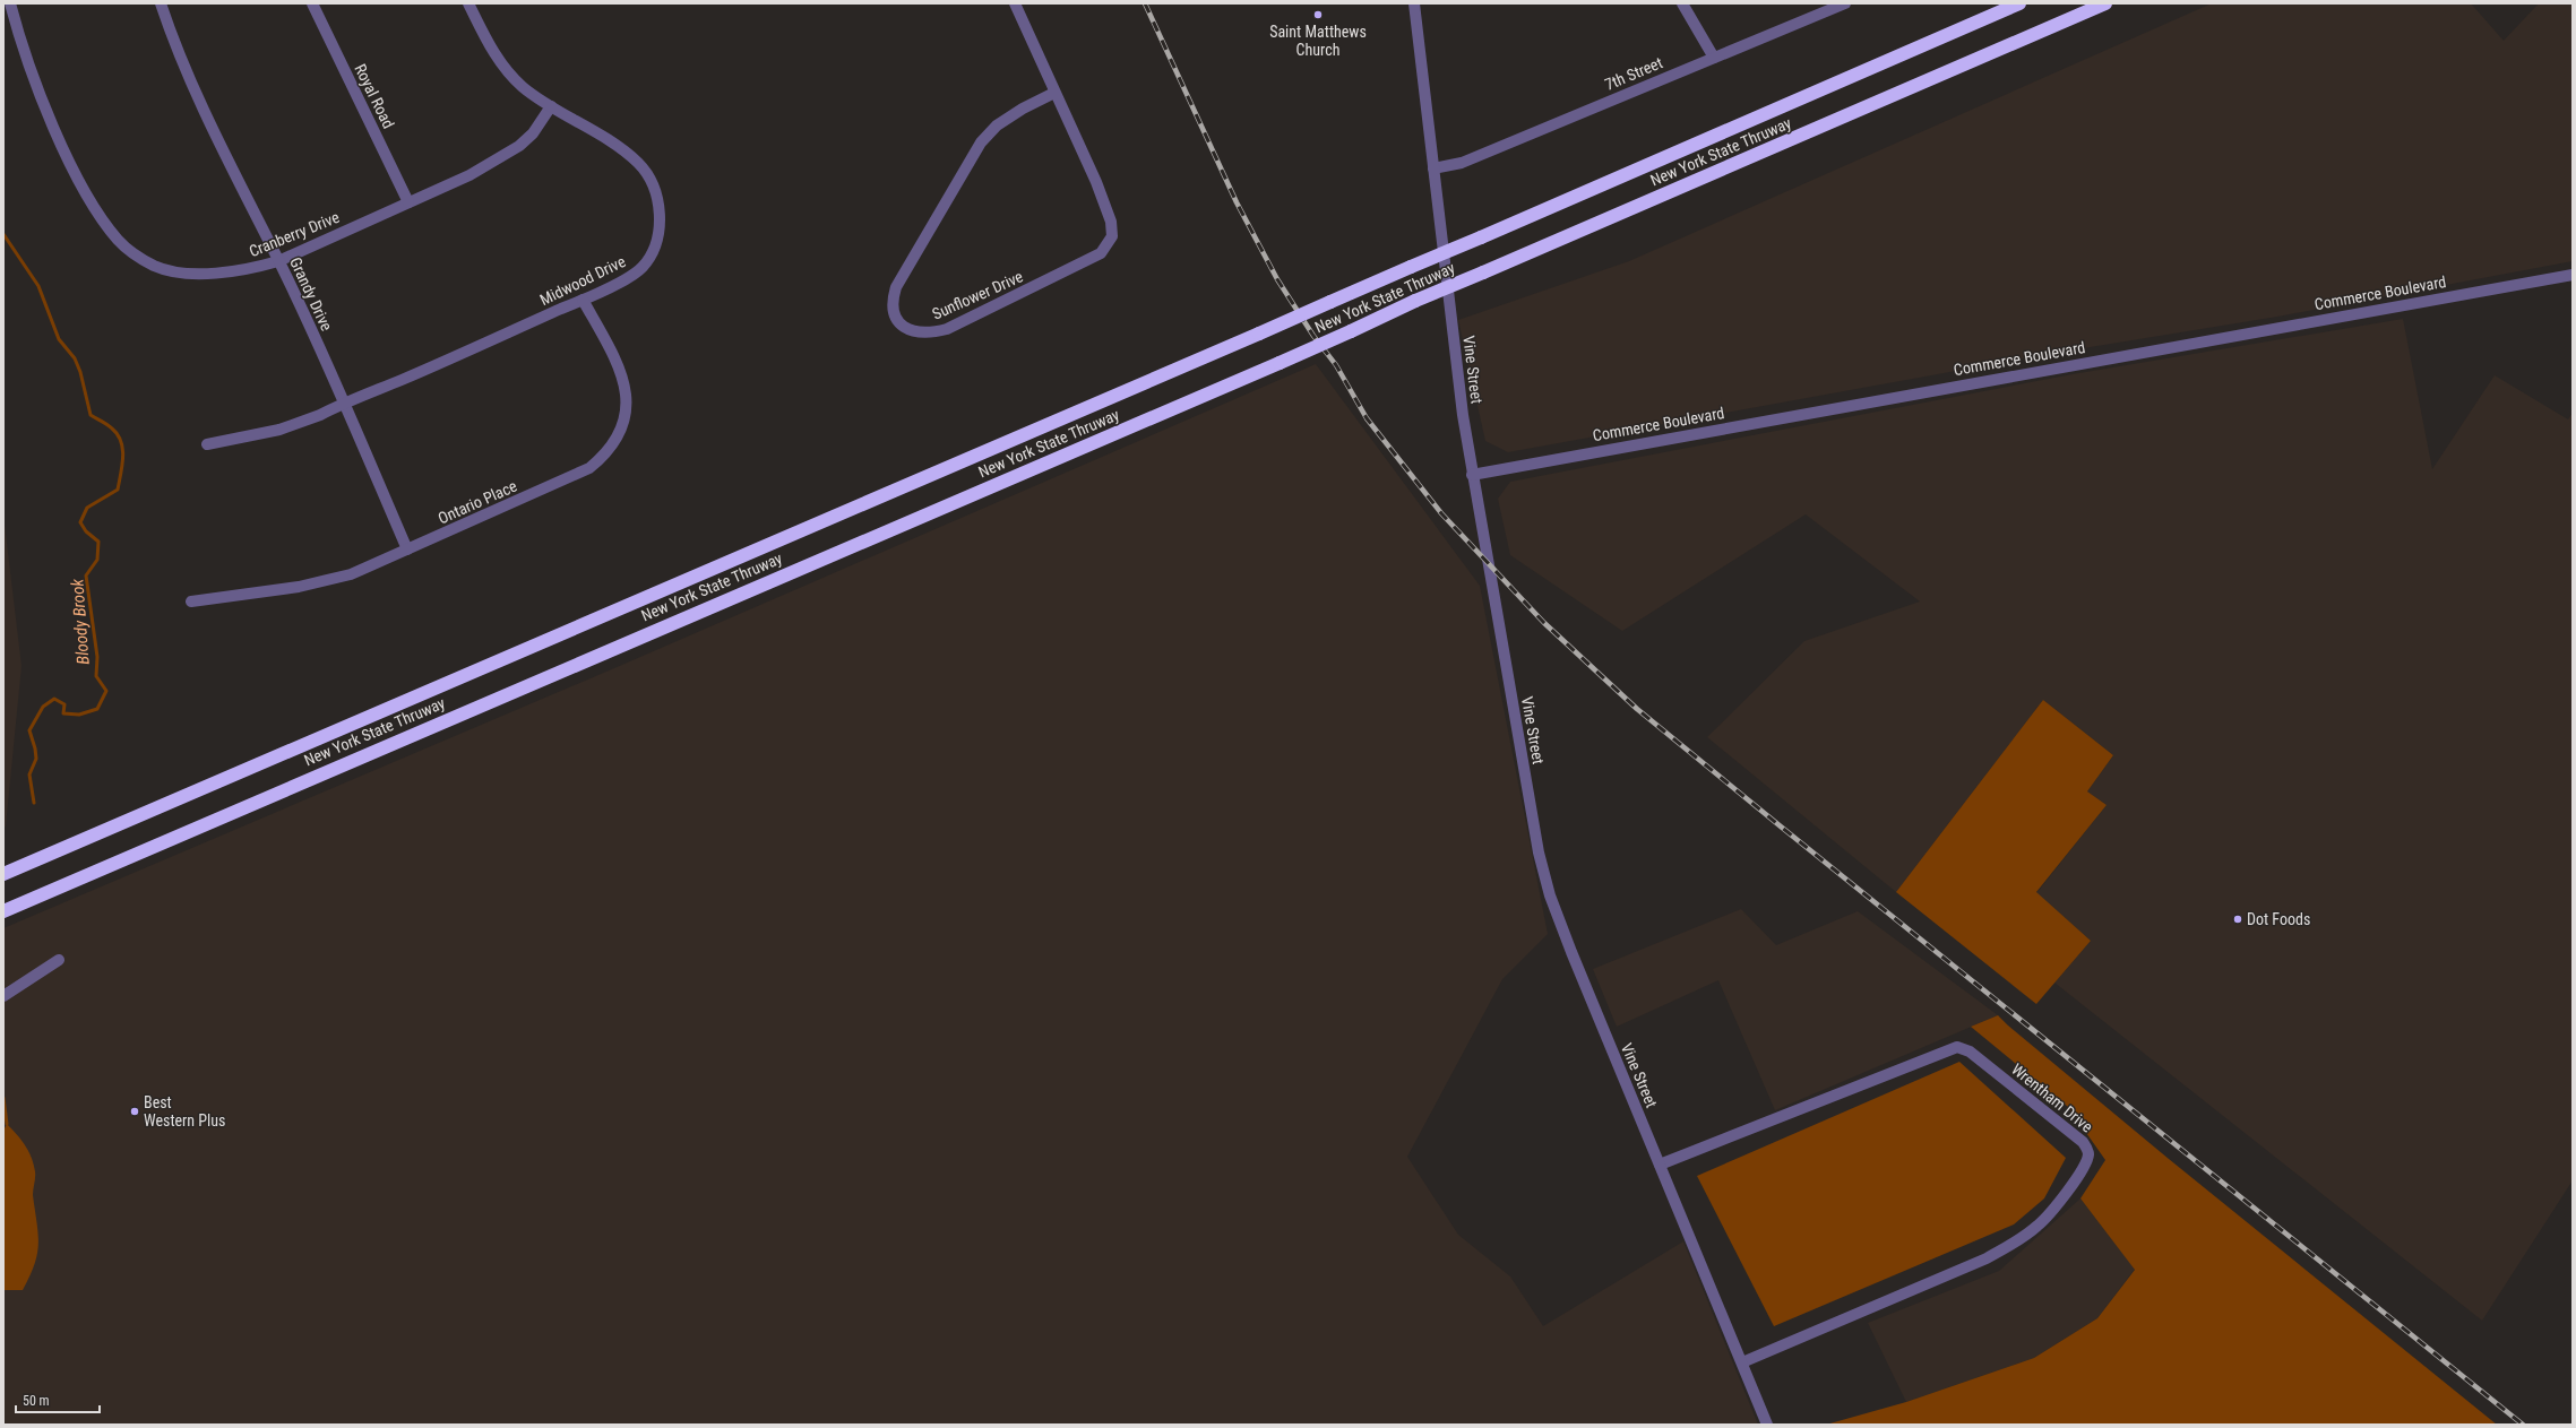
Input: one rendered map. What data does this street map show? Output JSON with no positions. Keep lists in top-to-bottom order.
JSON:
{
  "streets": {
    "highway": ["New York State Thruway"],
    "street": [
      "7th Street",
      "Royal Road",
      "Cranberry Drive",
      "Midwood Drive",
      "Commerce Boulevard",
      "Grandy Drive",
      "Sunflower Drive",
      "Vine Street",
      "Ontario Place",
      "Wrentham Drive"
    ]
  },
  "crossings": [
    ["7th Street", "Vine Street"],
    ["Royal Road", "Cranberry Drive"],
    ["Cranberry Drive", "Midwood Drive"],
    ["Cranberry Drive", "Grandy Drive"],
    ["Midwood Drive", "Grandy Drive"],
    ["Midwood Drive", "Ontario Place"],
    ["Commerce Boulevard", "Vine Street"],
    ["Grandy Drive", "Ontario Place"],
    ["Vine Street", "Wrentham Drive"]
  ],
  "water": ["Bloody Brook"],
  "places": ["Saint Matthews Church", "Dot Foods", "Best Western Plus"],
  "scale_bar": "50 m"
}
